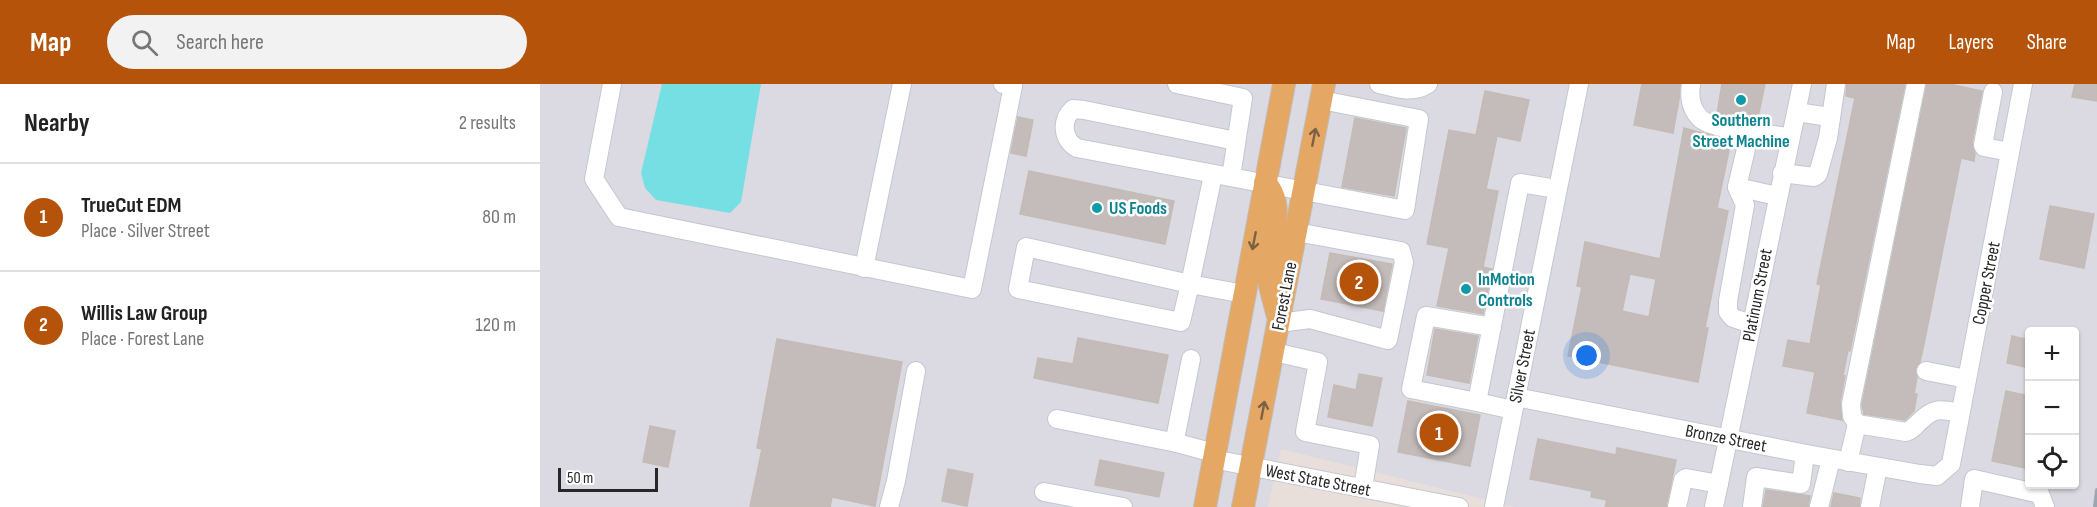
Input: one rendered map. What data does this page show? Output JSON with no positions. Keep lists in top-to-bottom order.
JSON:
{
  "streets": {
    "main road": ["Forest Lane"],
    "street": [
      "Copper Street",
      "Platinum Street",
      "Silver Street",
      "Bronze Street",
      "West State Street"
    ]
  },
  "crossings": [
    ["Copper Street", "Bronze Street"],
    ["Platinum Street", "Bronze Street"],
    ["Forest Lane", "West State Street"],
    ["Silver Street", "Bronze Street"]
  ],
  "places": ["Southern Street Machine", "US Foods", "InMotion Controls"],
  "scale_bar": "50 m",
  "page": {
    "header": "Map",
    "search": "Search here",
    "nav": ["Map", "Layers", "Share"],
    "heading": ["Nearby", "2 results"],
    "list": [
      {
        "mark": "1",
        "name": "TrueCut EDM",
        "note": "Place · Silver Street",
        "value": "80 m"
      },
      {
        "mark": "2",
        "name": "Willis Law Group",
        "note": "Place · Forest Lane",
        "value": "120 m"
      }
    ],
    "pins": ["2", "1"],
    "map_buttons": ["+", "−"],
    "scale": "50 m"
  }
}
